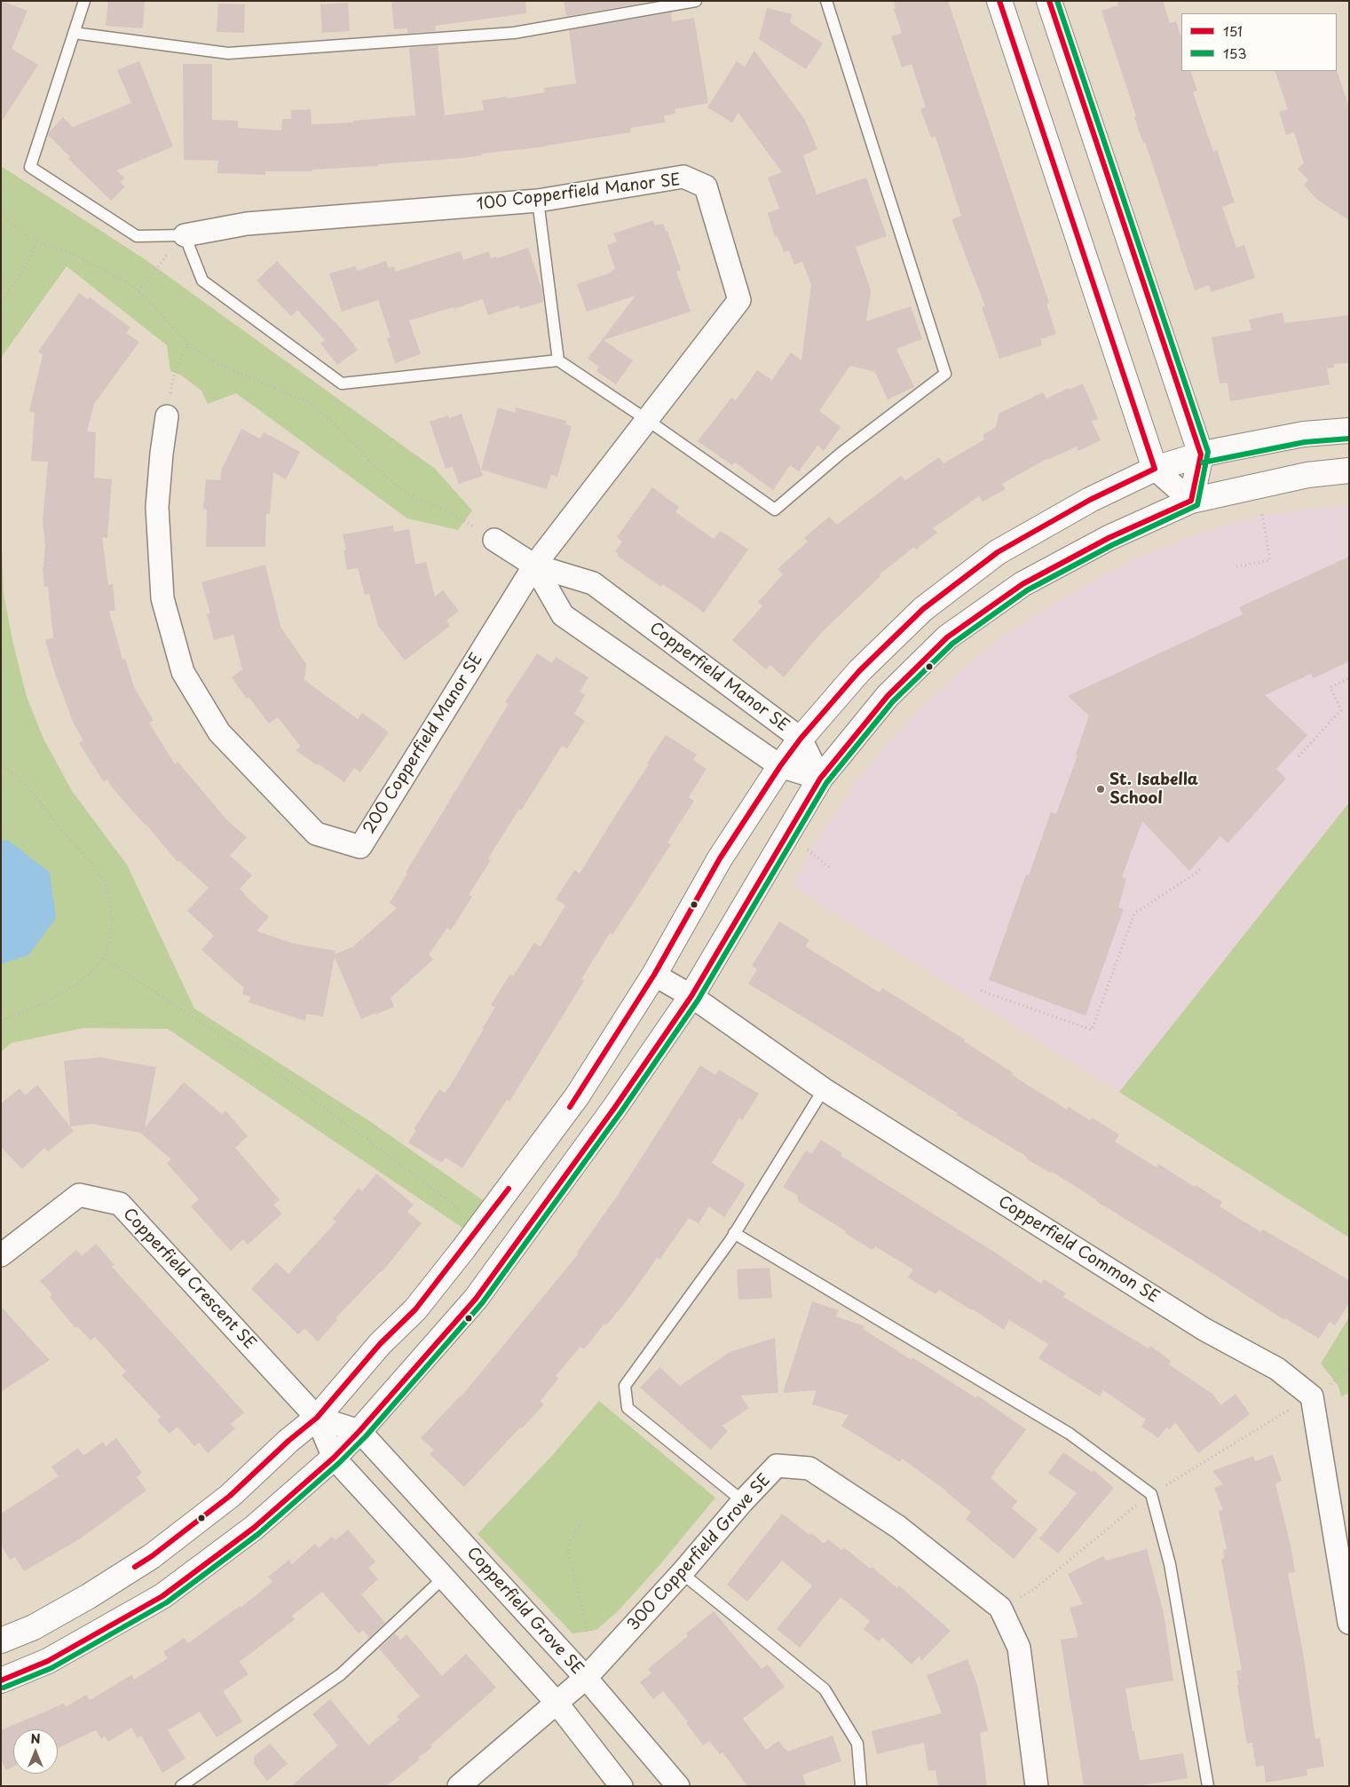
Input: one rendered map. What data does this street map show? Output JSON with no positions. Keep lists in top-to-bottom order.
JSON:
{
  "streets": {
    "street": [
      "100 Copperfield Manor SE",
      "Copperfield Manor SE",
      "200 Copperfield Manor SE",
      "Copperfield Common SE",
      "Copperfield Crescent SE",
      "300 Copperfield Grove SE",
      "Copperfield Grove SE"
    ]
  },
  "crossings": [
    ["100 Copperfield Manor SE", "Copperfield Manor SE"],
    ["100 Copperfield Manor SE", "200 Copperfield Manor SE"],
    ["Copperfield Manor SE", "200 Copperfield Manor SE"],
    ["300 Copperfield Grove SE", "Copperfield Grove SE"]
  ],
  "places": ["St. Isabella School"],
  "lines": ["transit line 151", "transit line 153"],
  "legend": ["151", "153"],
  "north": "top"
}
